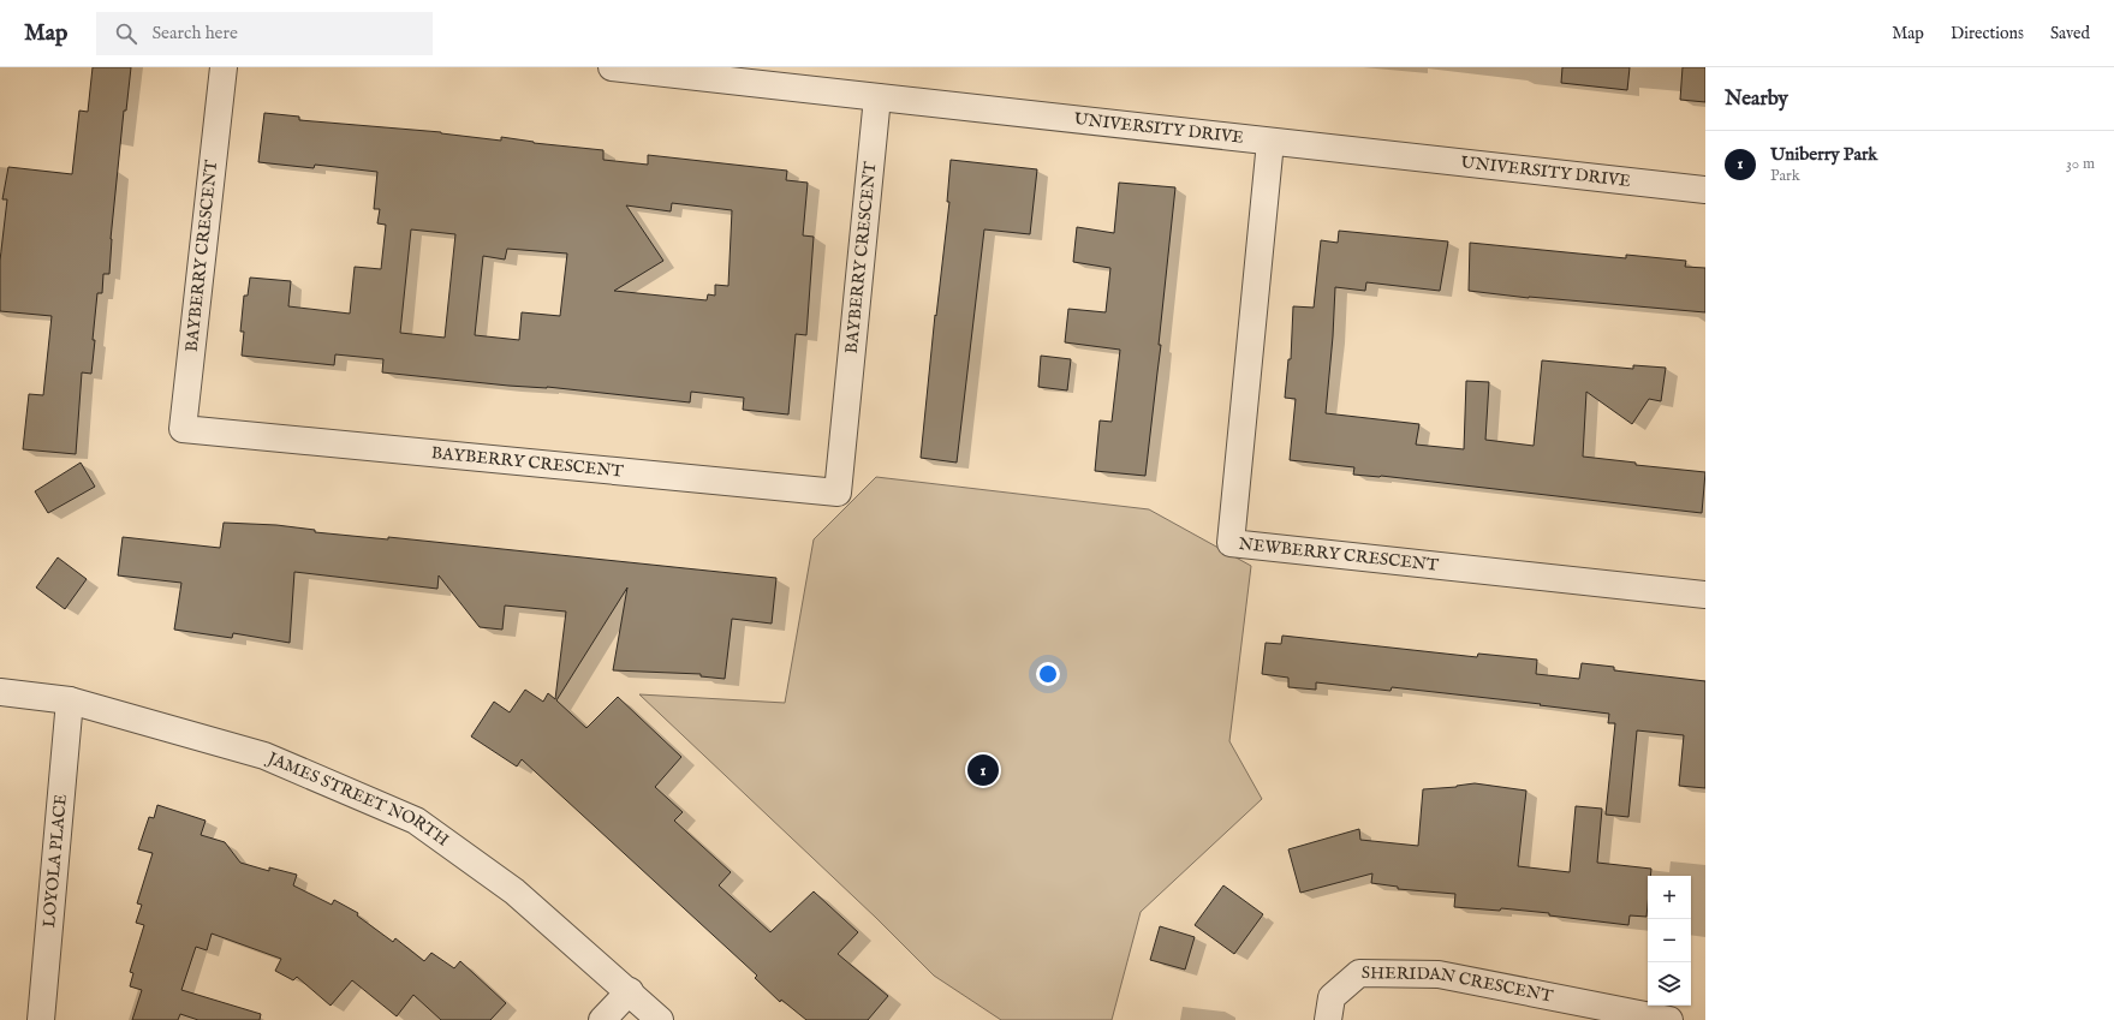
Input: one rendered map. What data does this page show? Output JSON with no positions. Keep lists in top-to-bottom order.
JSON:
{
  "streets": {
    "street": [
      "UNIVERSITY DRIVE",
      "BAYBERRY CRESCENT",
      "NEWBERRY CRESCENT",
      "JAMES STREET NORTH",
      "LOYOLA PLACE",
      "SHERIDAN CRESCENT"
    ]
  },
  "crossings": [
    ["UNIVERSITY DRIVE", "BAYBERRY CRESCENT"],
    ["UNIVERSITY DRIVE", "NEWBERRY CRESCENT"],
    ["JAMES STREET NORTH", "LOYOLA PLACE"]
  ],
  "page": {
    "header": "Map",
    "search": "Search here",
    "nav": ["Map", "Directions", "Saved"],
    "heading": "Nearby",
    "list": [
      {
        "mark": "1",
        "name": "Uniberry Park",
        "note": "Park",
        "value": "30 m"
      }
    ],
    "pins": "1",
    "map_buttons": ["+", "−"]
  }
}
